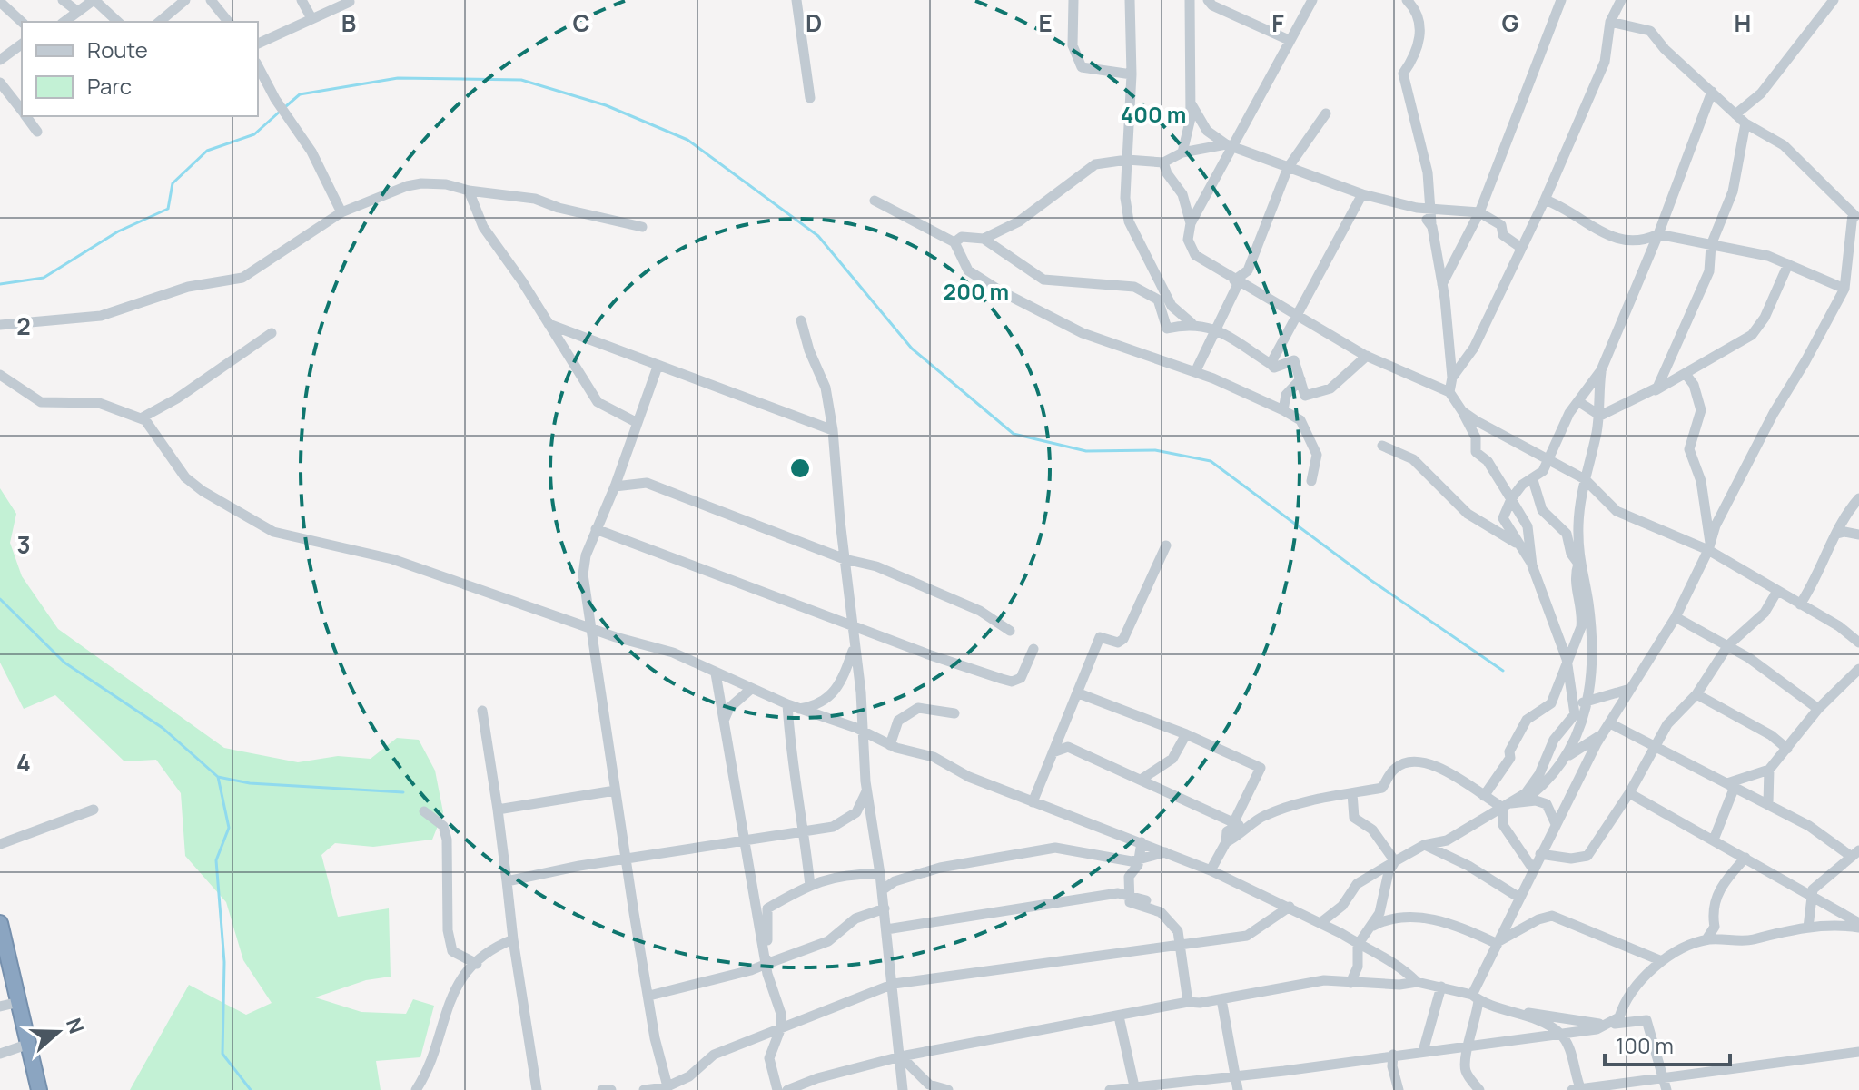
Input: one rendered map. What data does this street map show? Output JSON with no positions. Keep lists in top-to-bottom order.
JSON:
{
  "legend": ["Route", "Parc"],
  "scale_bar": "100 m",
  "north": "right",
  "grid": {
    "columns": [
      "B",
      "C",
      "D",
      "E",
      "F",
      "G",
      "H"
    ],
    "rows": ["2", "3", "4"]
  },
  "rings": ["400 m", "200 m"]
}
